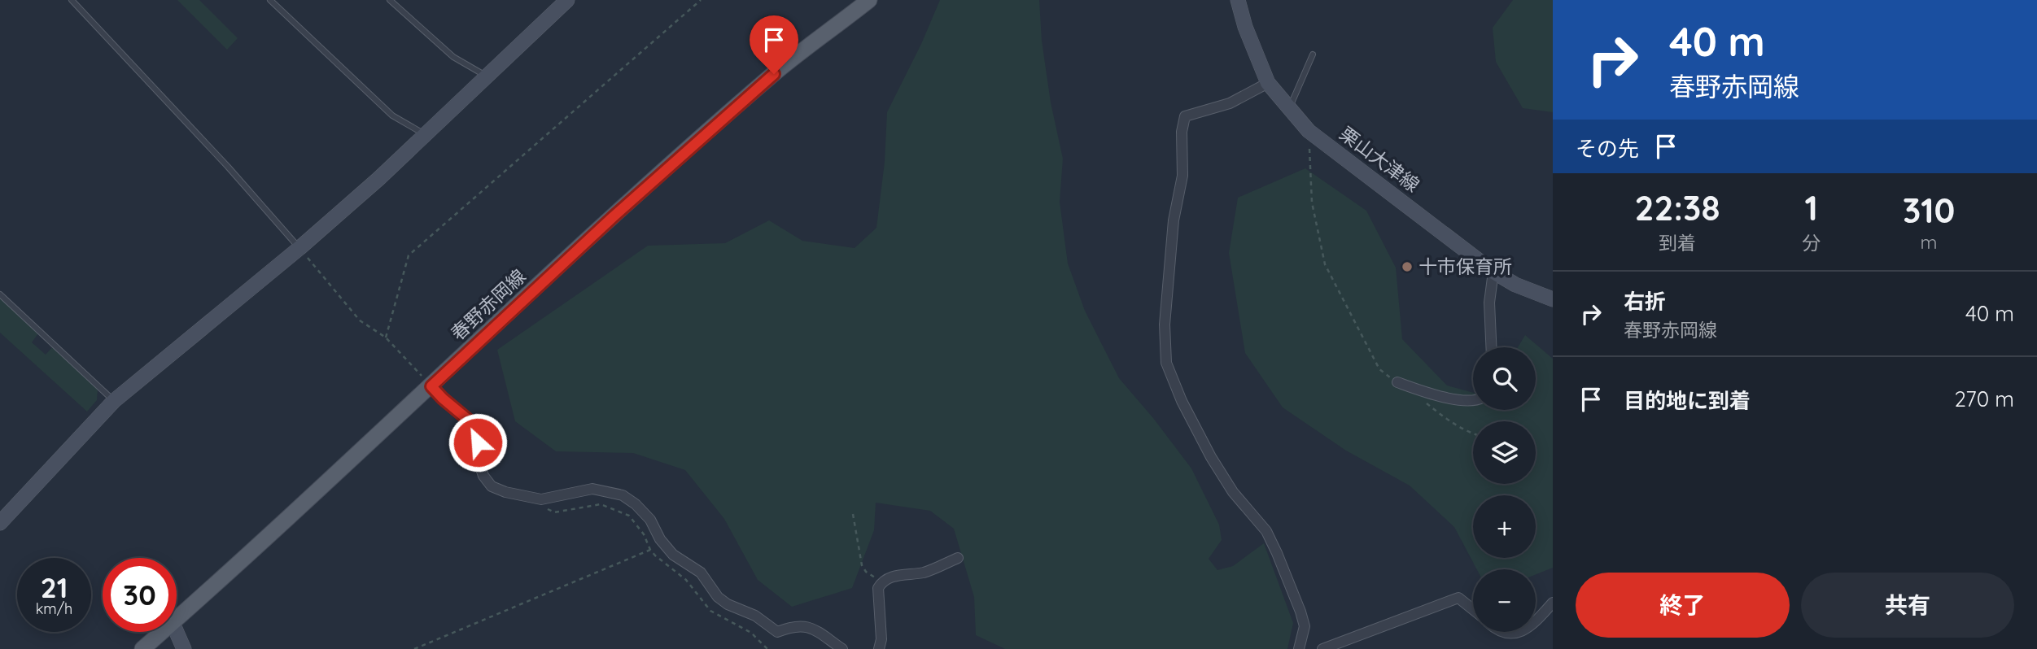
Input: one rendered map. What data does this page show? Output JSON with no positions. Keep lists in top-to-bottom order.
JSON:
{
  "streets": {
    "main road": ["春野赤岡線"],
    "street": ["栗山大津線"]
  },
  "places": ["十市保育所"],
  "page": {
    "turn": ["40 m", "春野赤岡線"],
    "then": "その先",
    "eta": [
      "22:38",
      "到着",
      "1",
      "分",
      "310",
      "m"
    ],
    "list": [
      {
        "name": "右折",
        "note": "春野赤岡線",
        "value": "40 m"
      },
      {
        "name": "目的地に到着",
        "value": "270 m"
      }
    ],
    "map_buttons": ["+", "−"],
    "speed": "21 km/h",
    "limit": "30",
    "buttons": ["終了", "共有"]
  }
}
